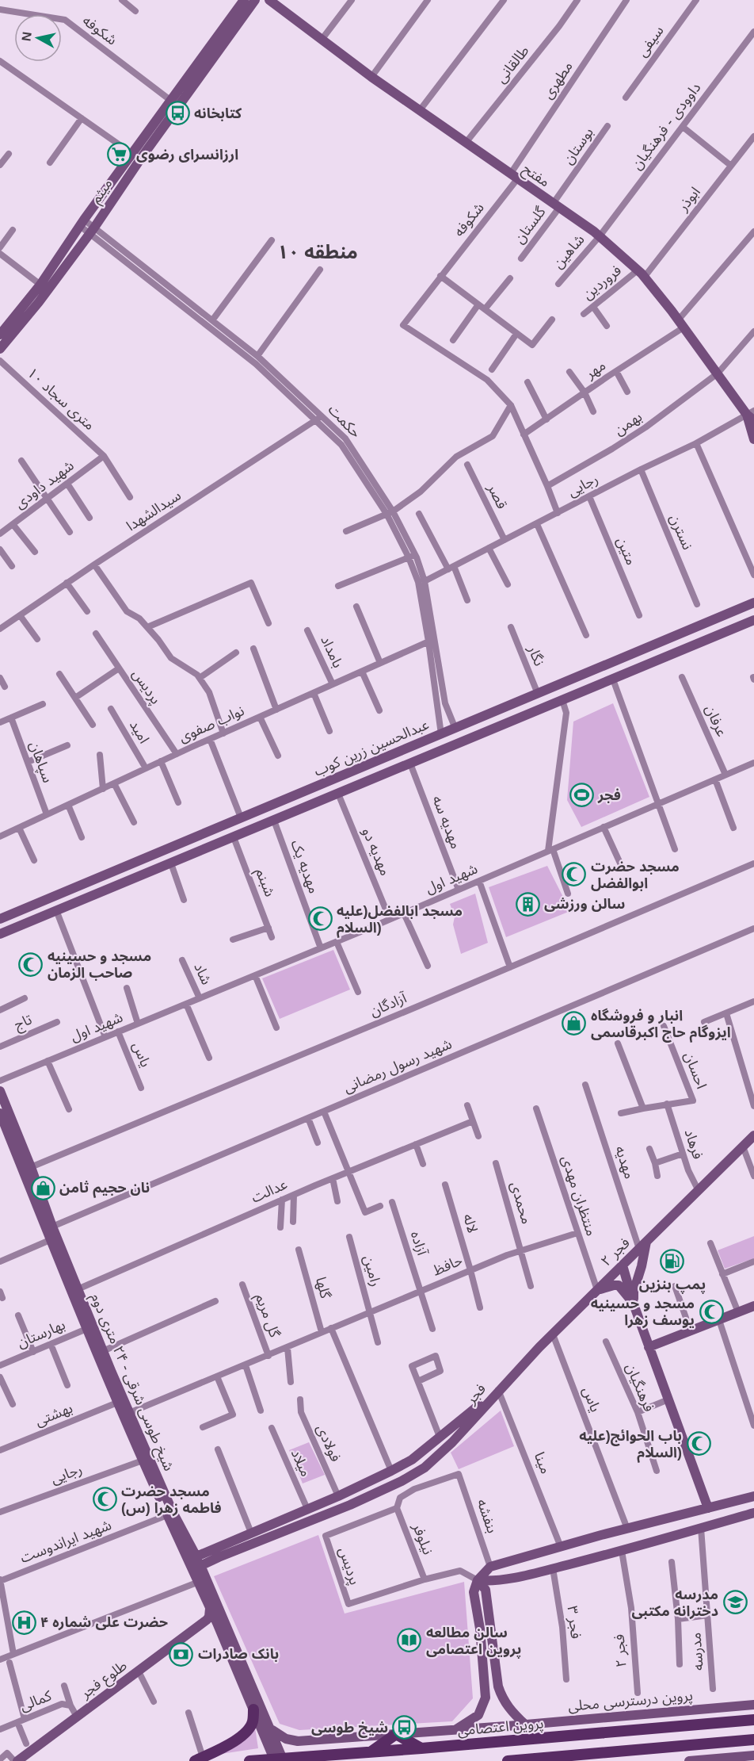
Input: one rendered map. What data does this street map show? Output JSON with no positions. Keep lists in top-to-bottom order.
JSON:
{
  "streets": {
    "main road": [
      "مفتح",
      "میثم",
      "عبدالحسین زرین کوب",
      "فجر ۲",
      "شیخ طوسی شرقی - ۲۴ متری دوم",
      "فجر",
      "طلوع فجر",
      "پروین درسترسی محلی",
      "پروین اعتصامی"
    ],
    "street": [
      "شکوفه",
      "سیفی",
      "طالقانی",
      "مطهری",
      "داوودی - فرهنگیان",
      "بوستان",
      "ابوذر",
      "گلستان",
      "شاهین",
      "فروردین",
      "مهر",
      "۱۰ متری سجاد",
      "حکمت",
      "بهمن",
      "شهید داودی",
      "رجایی",
      "قصر",
      "سیدالشهدا",
      "نسترن",
      "متین",
      "بامداد",
      "نگار",
      "پردیس",
      "عرفان",
      "نواب صفوی",
      "امید",
      "سپاهان",
      "مهدیه سه",
      "مهدیه دو",
      "مهدیه یک",
      "شهید اول",
      "شبنم",
      "شاد",
      "آزادگان",
      "تاج",
      "یاس",
      "شهید رسول رمضانی",
      "احسان",
      "فرهاد",
      "مهدیه",
      "عدالت",
      "منتظران مهدی",
      "محمدی",
      "لاله",
      "آزاده",
      "حافظ",
      "رامین",
      "گلها",
      "گل مریم",
      "بهارستان",
      "فرهنگیان",
      "بهشتی",
      "فولادی",
      "میلاد",
      "مینا",
      "بنفشه",
      "نیلوفر",
      "شهید ایراندوست",
      "فجر ۳",
      "مدرسه",
      "کمالی"
    ]
  },
  "crossings": [
    ["شکوفه", "مطهری"],
    ["شکوفه", "مفتح"],
    ["شکوفه", "میثم"],
    ["طالقانی", "مفتح"],
    ["مطهری", "مفتح"],
    ["داوودی - فرهنگیان", "مفتح"],
    ["داوودی - فرهنگیان", "شاهین"],
    ["بوستان", "مفتح"],
    ["بوستان", "گلستان"],
    ["مفتح", "ابوذر"],
    ["مفتح", "گلستان"],
    ["مفتح", "شاهین"],
    ["مفتح", "فروردین"],
    ["مفتح", "مهر"],
    ["مفتح", "بهمن"],
    ["مفتح", "رجایی"],
    ["میثم", "حکمت"],
    ["ابوذر", "فروردین"],
    ["۱۰ متری سجاد", "شهید داودی"],
    ["حکمت", "رجایی"],
    ["حکمت", "سیدالشهدا"],
    ["حکمت", "نواب صفوی"],
    ["حکمت", "عبدالحسین زرین کوب"],
    ["رجایی", "قصر"],
    ["رجایی", "نسترن"],
    ["رجایی", "متین"],
    ["رجایی", "شیخ طوسی شرقی - ۲۴ متری دوم"],
    ["بامداد", "نواب صفوی"],
    ["نگار", "عبدالحسین زرین کوب"],
    ["پردیس", "نواب صفوی"],
    ["پردیس", "بنفشه"],
    ["پردیس", "نیلوفر"],
    ["عرفان", "شهید اول"],
    ["نواب صفوی", "امید"],
    ["نواب صفوی", "سپاهان"],
    ["عبدالحسین زرین کوب", "مهدیه سه"],
    ["عبدالحسین زرین کوب", "مهدیه دو"],
    ["عبدالحسین زرین کوب", "مهدیه یک"],
    ["عبدالحسین زرین کوب", "شبنم"],
    ["مهدیه سه", "شهید اول"],
    ["مهدیه دو", "شهید اول"],
    ["مهدیه یک", "شهید اول"],
    ["شهید اول", "شاد"],
    ["شهید اول", "یاس"],
    ["آزادگان", "شیخ طوسی شرقی - ۲۴ متری دوم"],
    ["یاس", "فجر ۲"],
    ["شهید رسول رمضانی", "شیخ طوسی شرقی - ۲۴ متری دوم"],
    ["احسان", "فرهاد"],
    ["فرهاد", "فجر ۲"],
    ["مهدیه", "فجر ۲"],
    ["عدالت", "شیخ طوسی شرقی - ۲۴ متری دوم"],
    ["منتظران مهدی", "فجر ۲"],
    ["منتظران مهدی", "حافظ"],
    ["محمدی", "حافظ"],
    ["لاله", "حافظ"],
    ["آزاده", "حافظ"],
    ["فجر ۲", "فجر"],
    ["فجر ۲", "مینا"],
    ["حافظ", "رامین"],
    ["حافظ", "گلها"],
    ["حافظ", "گل مریم"],
    ["حافظ", "شیخ طوسی شرقی - ۲۴ متری دوم"],
    ["بهارستان", "شیخ طوسی شرقی - ۲۴ متری دوم"],
    ["شیخ طوسی شرقی - ۲۴ متری دوم", "فجر"],
    ["شیخ طوسی شرقی - ۲۴ متری دوم", "بهشتی"],
    ["شیخ طوسی شرقی - ۲۴ متری دوم", "شهید ایراندوست"],
    ["شیخ طوسی شرقی - ۲۴ متری دوم", "طلوع فجر"],
    ["شیخ طوسی شرقی - ۲۴ متری دوم", "پروین درسترسی محلی"],
    ["شیخ طوسی شرقی - ۲۴ متری دوم", "پروین اعتصامی"],
    ["فجر", "فولادی"],
    ["فجر", "میلاد"],
    ["فجر", "مینا"],
    ["بنفشه", "نیلوفر"],
    ["طلوع فجر", "کمالی"]
  ],
  "districts": ["منطقه ۱۰"],
  "places": {
    "bus stop": ["کتابخانه", "شیخ طوسی"],
    "supermarket": ["ارزانسرای رضوی"],
    "sports": ["فجر"],
    "mosque": [
      "مسجد حضرت ابوالفضل",
      "مسجد ابالفضل(علیه السلام)",
      "مسجد و حسینیه صاحب الزمان",
      "مسجد و حسینیه یوسف زهرا",
      "باب الحوائج(علیه السلام)",
      "مسجد حضرت فاطمه زهرا (س)"
    ],
    "building": ["سالن ورزشی"],
    "shop": ["انبار و فروشگاه ایزوگام حاج اکبرقاسمی", "نان حجیم ثامن"],
    "fuel station": ["پمپ بنزین"],
    "school or university": ["مدرسه دخترانه مکتبی"],
    "hospital": ["حضرت علی شماره ۴"],
    "library": ["سالن مطالعه پروین اعتصامی"],
    "bank": ["بانک صادرات"]
  },
  "north": "left"
}
